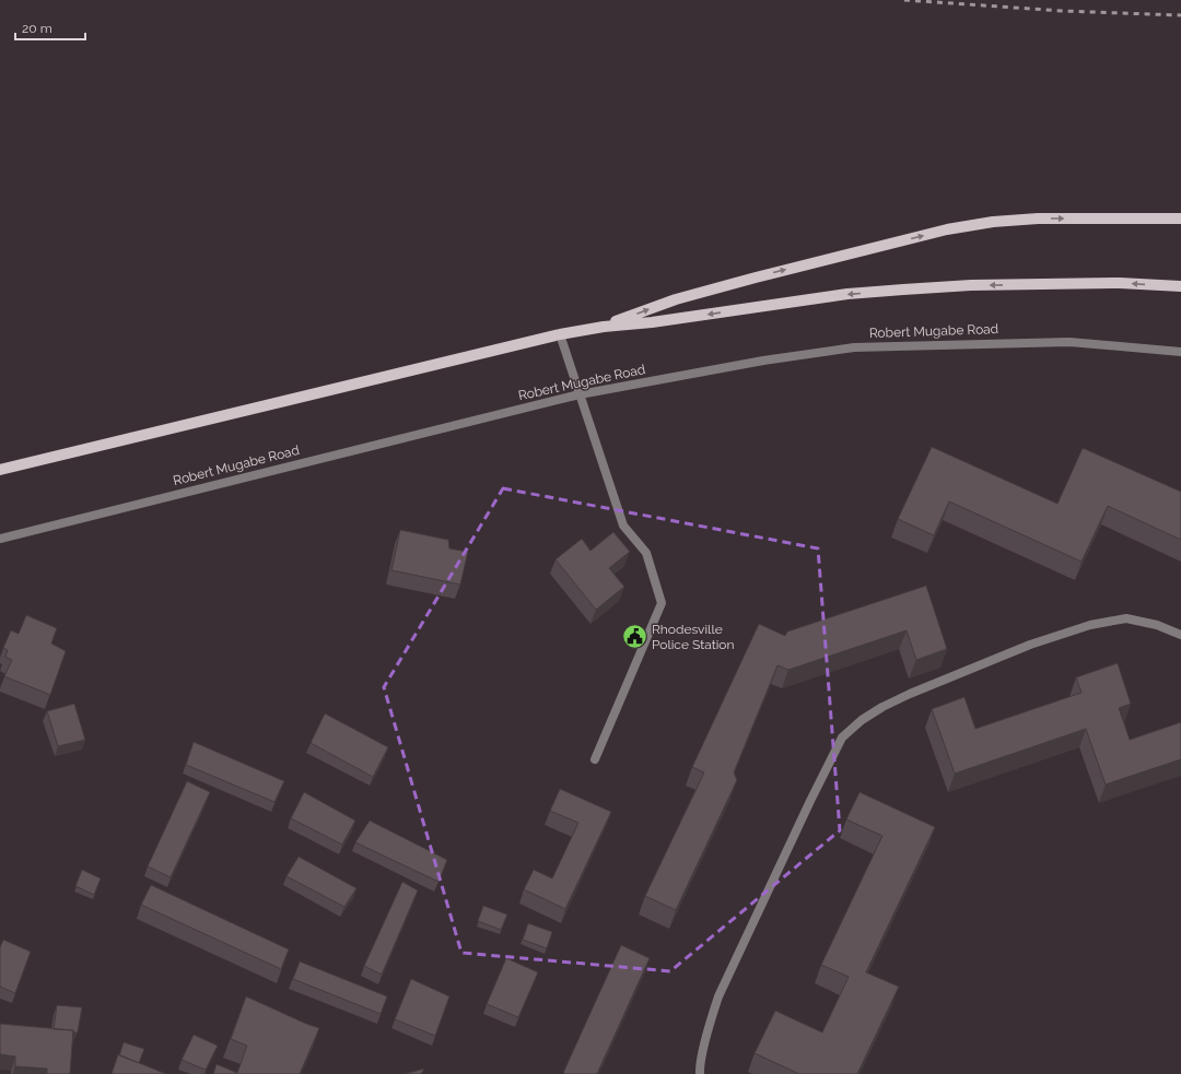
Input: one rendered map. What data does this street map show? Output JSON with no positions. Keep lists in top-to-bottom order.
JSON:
{
  "streets": {
    "street": ["Robert Mugabe Road"]
  },
  "places": {
    "public building": ["Rhodesville Police Station"]
  },
  "scale_bar": "20 m"
}
